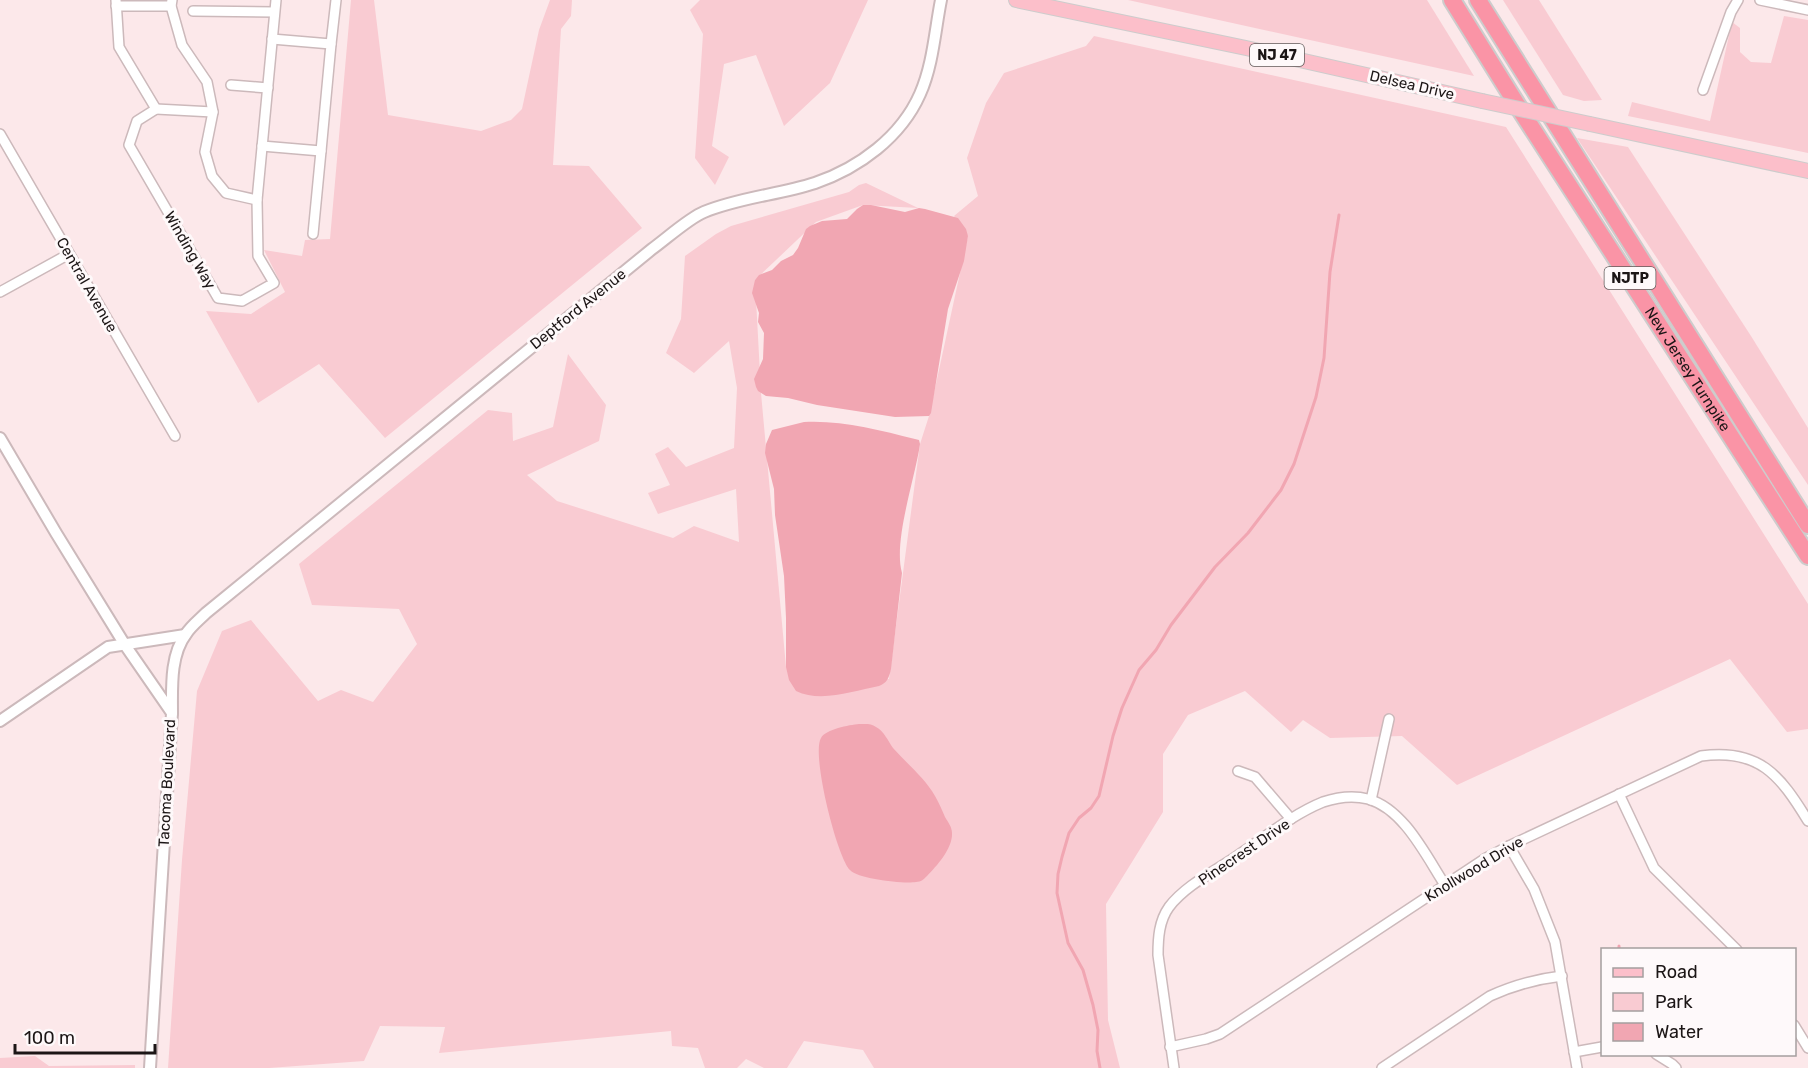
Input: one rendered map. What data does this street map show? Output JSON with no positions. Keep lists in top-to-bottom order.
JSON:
{
  "streets": {
    "highway": ["NJTP", "New Jersey Turnpike"],
    "main road": ["NJ 47", "Delsea Drive"],
    "street": [
      "Winding Way",
      "Central Avenue",
      "Deptford Avenue",
      "Tacoma Boulevard",
      "Pinecrest Drive",
      "Knollwood Drive"
    ]
  },
  "crossings": [
    ["Deptford Avenue", "Tacoma Boulevard"],
    ["Pinecrest Drive", "Knollwood Drive"]
  ],
  "legend": ["Road", "Park", "Water"],
  "scale_bar": "100 m"
}
